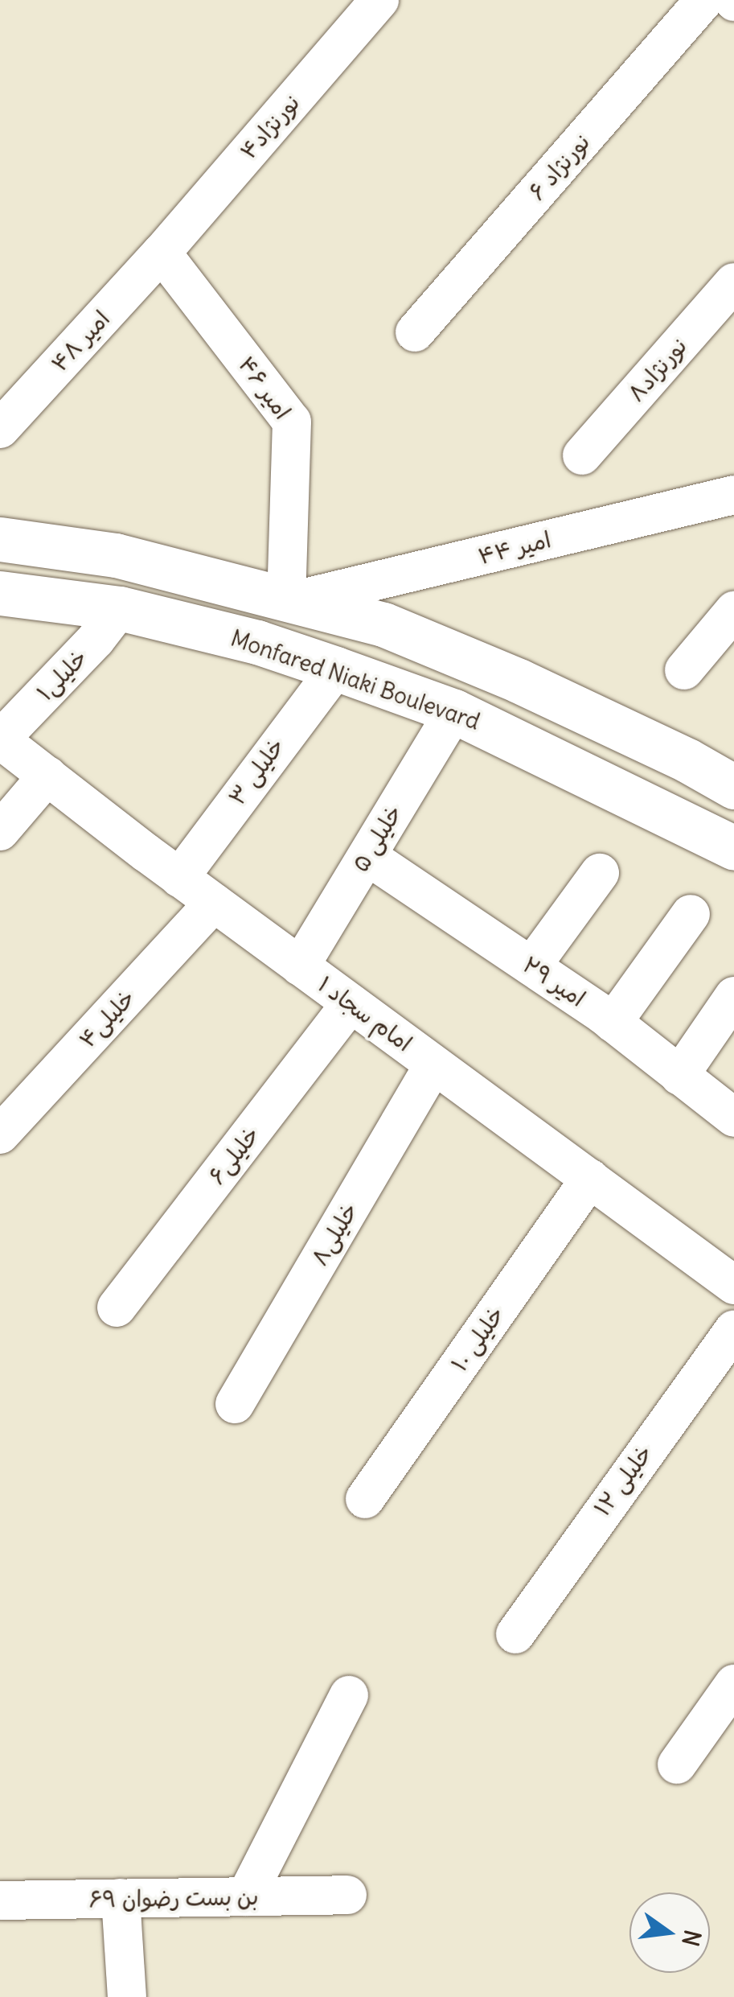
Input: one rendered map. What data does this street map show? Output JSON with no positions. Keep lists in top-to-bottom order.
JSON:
{
  "streets": {
    "main road": ["Monfared Niaki Boulevard"],
    "street": [
      "نورنژاد۴",
      "نورنژاد ۶",
      "امیر ۴۸",
      "نورنژاد۸",
      "امیر ۴۶",
      "امیر ۴۴",
      "خلیلی۱",
      "خلیلی ۳",
      "خلیلی ۵",
      "امیر ۲۹",
      "امام سجاد ۱",
      "خلیلی۴",
      "خلیلی۶",
      "خلیلی۸",
      "خلیلی ۱۰",
      "خلیلی ۱۲",
      "بن بست رضوان ۶۹"
    ]
  },
  "crossings": [
    ["نورنژاد۴", "امیر ۴۸"],
    ["نورنژاد۴", "امیر ۴۶"],
    ["امیر ۴۸", "امیر ۴۶"],
    ["امیر ۴۶", "امیر ۴۴"],
    ["خلیلی۱", "Monfared Niaki Boulevard"],
    ["خلیلی۱", "امام سجاد ۱"],
    ["Monfared Niaki Boulevard", "خلیلی ۳"],
    ["Monfared Niaki Boulevard", "خلیلی ۵"],
    ["خلیلی ۳", "امام سجاد ۱"],
    ["خلیلی ۵", "امیر ۲۹"],
    ["خلیلی ۵", "امام سجاد ۱"],
    ["امام سجاد ۱", "خلیلی۴"],
    ["امام سجاد ۱", "خلیلی۶"],
    ["امام سجاد ۱", "خلیلی۸"],
    ["امام سجاد ۱", "خلیلی ۱۰"]
  ],
  "north": "right"
}
